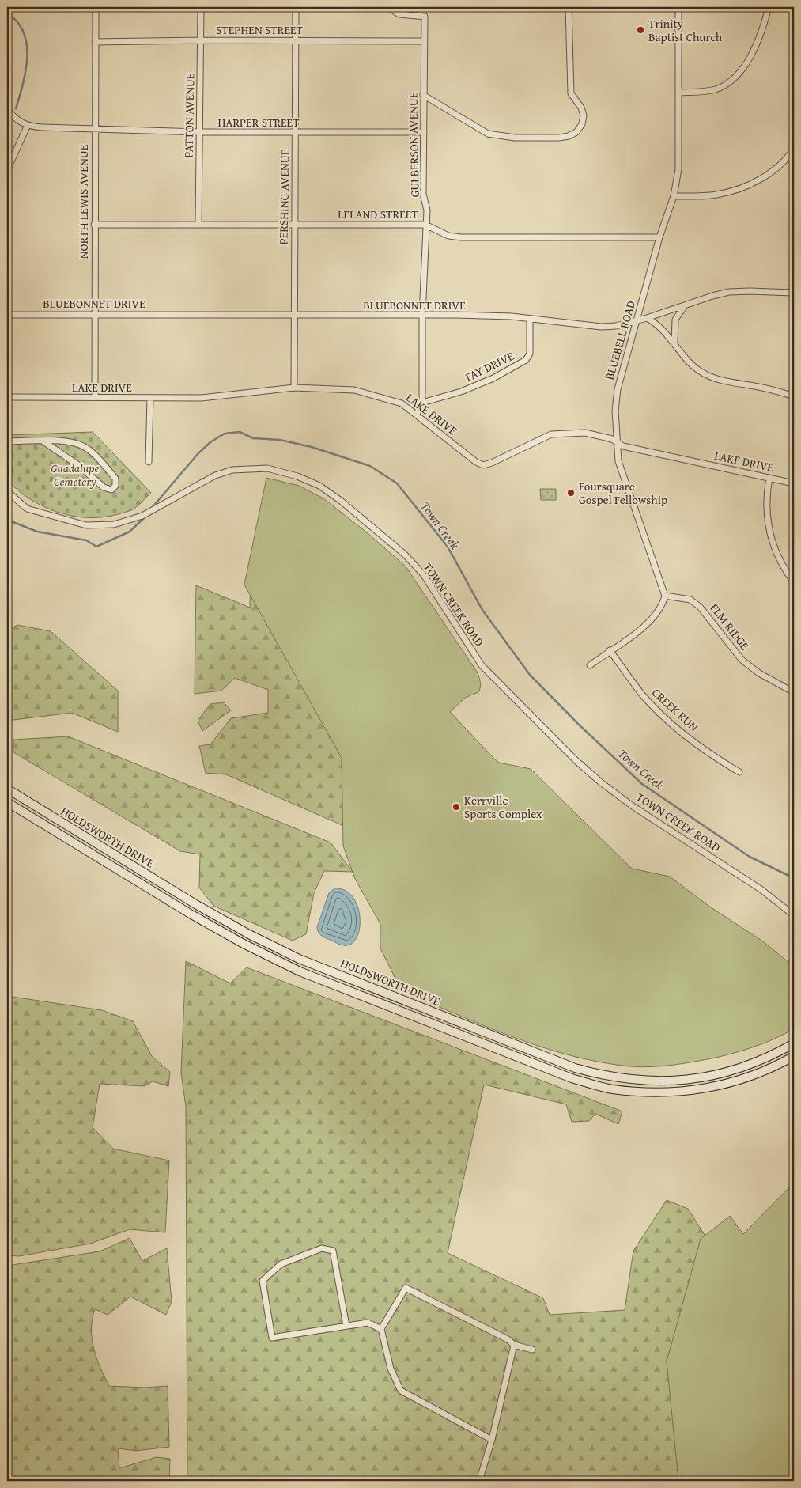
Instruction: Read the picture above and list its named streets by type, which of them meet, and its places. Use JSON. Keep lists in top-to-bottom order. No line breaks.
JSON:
{"streets":{"main road":["HOLDSWORTH DRIVE"],"street":["STEPHEN STREET","PATTON AVENUE","HARPER STREET","GULBERSON AVENUE","PERSHING AVENUE","NORTH LEWIS AVENUE","LELAND STREET","BLUEBONNET DRIVE","BLUEBELL ROAD","FAY DRIVE","LAKE DRIVE","TOWN CREEK ROAD","ELM RIDGE","CREEK RUN"]},"crossings":[["STEPHEN STREET","PATTON AVENUE"],["STEPHEN STREET","GULBERSON AVENUE"],["STEPHEN STREET","PERSHING AVENUE"],["STEPHEN STREET","NORTH LEWIS AVENUE"],["PATTON AVENUE","HARPER STREET"],["PATTON AVENUE","LELAND STREET"],["HARPER STREET","GULBERSON AVENUE"],["HARPER STREET","PERSHING AVENUE"],["HARPER STREET","NORTH LEWIS AVENUE"],["GULBERSON AVENUE","LELAND STREET"],["GULBERSON AVENUE","BLUEBONNET DRIVE"],["GULBERSON AVENUE","FAY DRIVE"],["GULBERSON AVENUE","LAKE DRIVE"],["PERSHING AVENUE","LELAND STREET"],["PERSHING AVENUE","BLUEBONNET DRIVE"],["PERSHING AVENUE","LAKE DRIVE"],["NORTH LEWIS AVENUE","LELAND STREET"],["NORTH LEWIS AVENUE","BLUEBONNET DRIVE"],["NORTH LEWIS AVENUE","LAKE DRIVE"],["LELAND STREET","BLUEBELL ROAD"],["BLUEBONNET DRIVE","BLUEBELL ROAD"],["BLUEBONNET DRIVE","FAY DRIVE"],["BLUEBELL ROAD","LAKE DRIVE"],["BLUEBELL ROAD","ELM RIDGE"]],"water":["Town Creek"],"parks":["Guadalupe Cemetery"],"places":["Trinity Baptist Church","Foursquare Gospel Fellowship","Kerrville Sports Complex"]}
